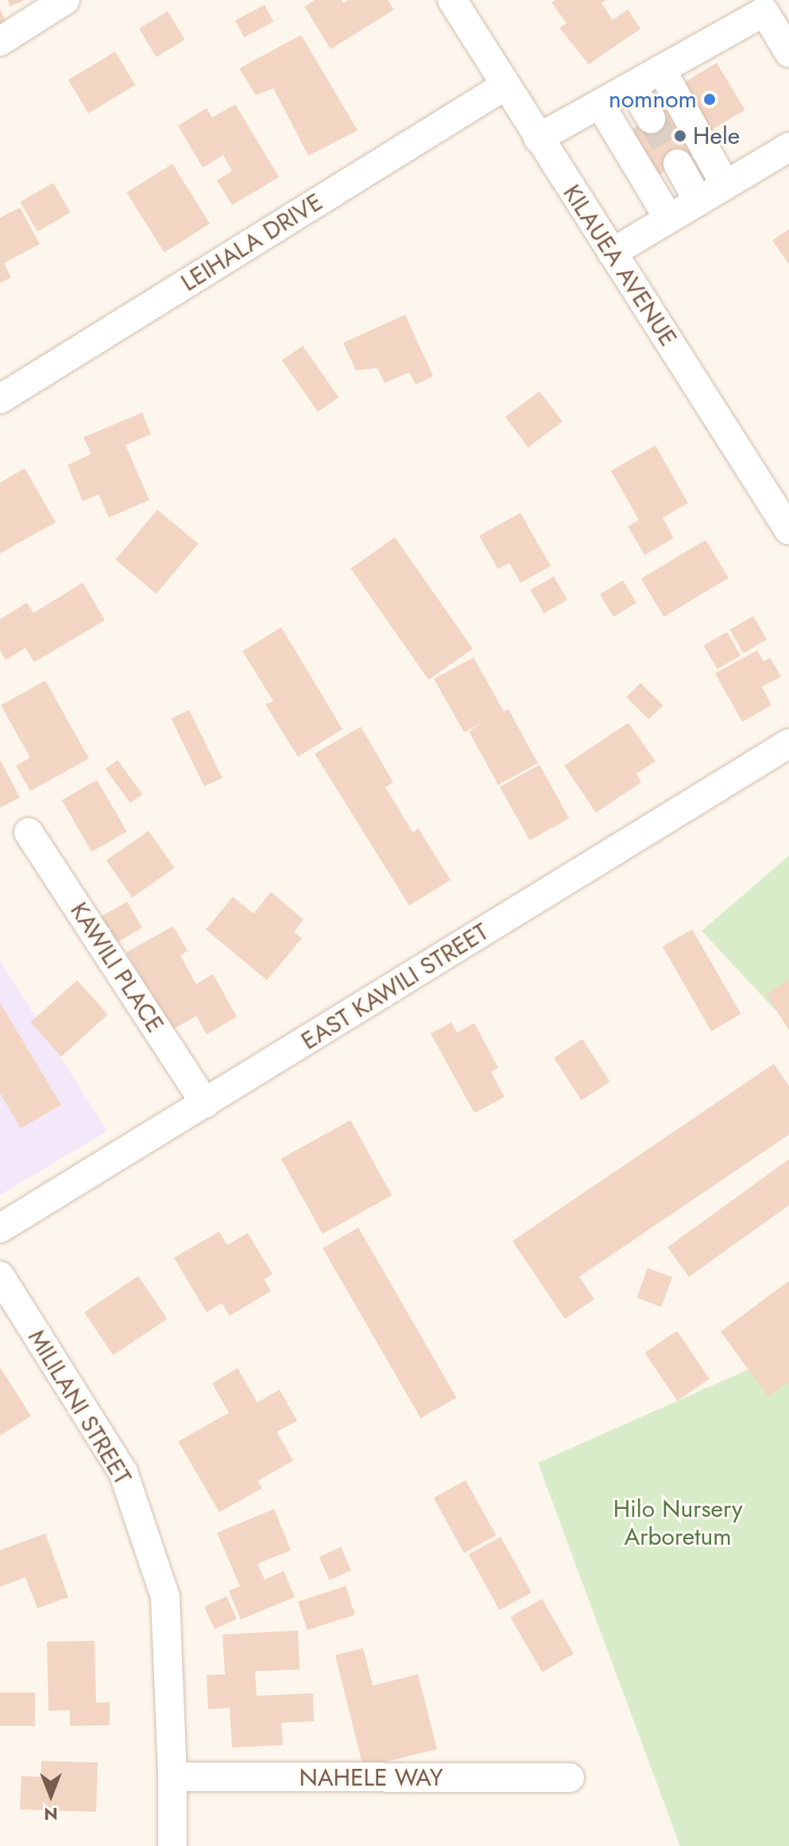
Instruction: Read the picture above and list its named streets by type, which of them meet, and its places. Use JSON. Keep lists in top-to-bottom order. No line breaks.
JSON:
{"streets":{"street":["LEIHALA DRIVE","KILAUEA AVENUE","KAWILI PLACE","EAST KAWILI STREET","MILILANI STREET","NAHELE WAY"]},"crossings":[["LEIHALA DRIVE","KILAUEA AVENUE"],["KAWILI PLACE","EAST KAWILI STREET"],["MILILANI STREET","NAHELE WAY"]],"parks":["Hilo Nursery Arboretum"],"places":["nomnom","Hele"],"north":"bottom"}
